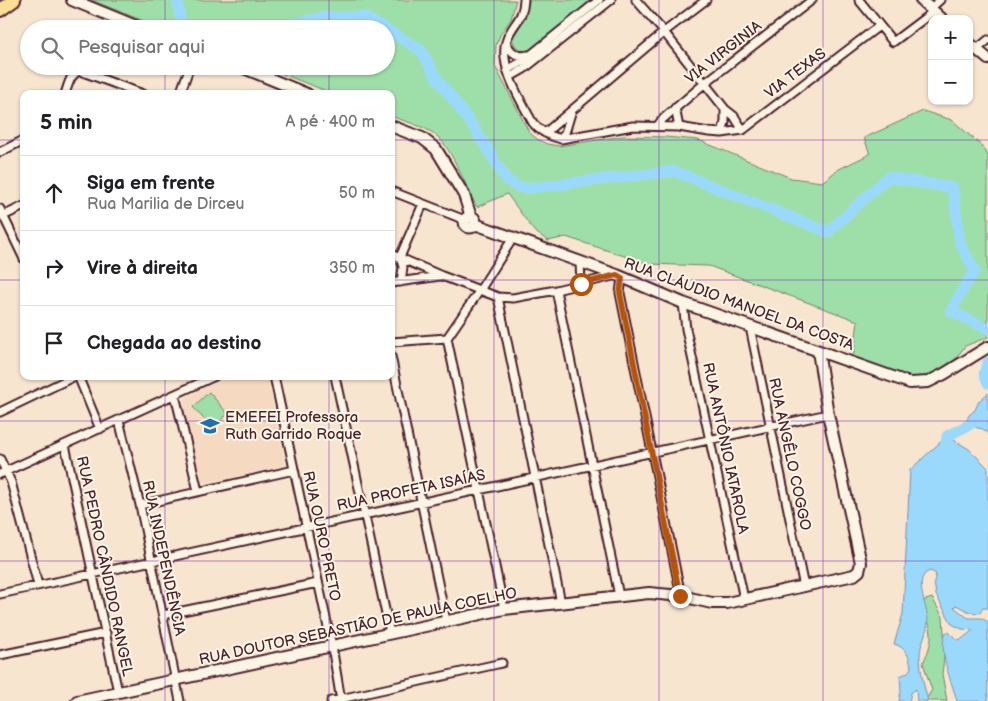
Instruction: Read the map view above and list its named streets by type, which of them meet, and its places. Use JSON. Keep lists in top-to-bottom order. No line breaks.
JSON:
{"streets":{"street":["VIA VIRGINIA","VIA TEXAS","RUA CLÁUDIO MANOEL DA COSTA","RUA ANTÔNIO IATAROLA","RUA ANGÊLO COGGO","RUA PROFETA ISAÍAS","RUA OURO PRETO","RUA INDEPENDÊNCIA","RUA PEDRO CÂNDIDO RANGEL","RUA DOUTOR SEBASTIÃO DE PAULA COELHO"]},"crossings":[["VIA VIRGINIA","VIA TEXAS"],["RUA CLÁUDIO MANOEL DA COSTA","RUA ANTÔNIO IATAROLA"],["RUA CLÁUDIO MANOEL DA COSTA","RUA ANGÊLO COGGO"],["RUA ANTÔNIO IATAROLA","RUA PROFETA ISAÍAS"],["RUA ANTÔNIO IATAROLA","RUA DOUTOR SEBASTIÃO DE PAULA COELHO"],["RUA ANGÊLO COGGO","RUA PROFETA ISAÍAS"],["RUA ANGÊLO COGGO","RUA DOUTOR SEBASTIÃO DE PAULA COELHO"],["RUA PROFETA ISAÍAS","RUA OURO PRETO"],["RUA PROFETA ISAÍAS","RUA INDEPENDÊNCIA"],["RUA PROFETA ISAÍAS","RUA PEDRO CÂNDIDO RANGEL"],["RUA PROFETA ISAÍAS","RUA DOUTOR SEBASTIÃO DE PAULA COELHO"],["RUA OURO PRETO","RUA DOUTOR SEBASTIÃO DE PAULA COELHO"],["RUA INDEPENDÊNCIA","RUA DOUTOR SEBASTIÃO DE PAULA COELHO"],["RUA PEDRO CÂNDIDO RANGEL","RUA DOUTOR SEBASTIÃO DE PAULA COELHO"]],"places":{"school or university":["EMEFEI Professora Ruth Garrido Roque"]},"page":{"map_buttons":["+","−"],"search":"Pesquisar aqui","heading":["5 min","A pé · 400 m"],"list":[["Siga em frente","Rua Marilia de Dirceu","50 m"],["Vire à direita","350 m"],"Chegada ao destino"]}}
